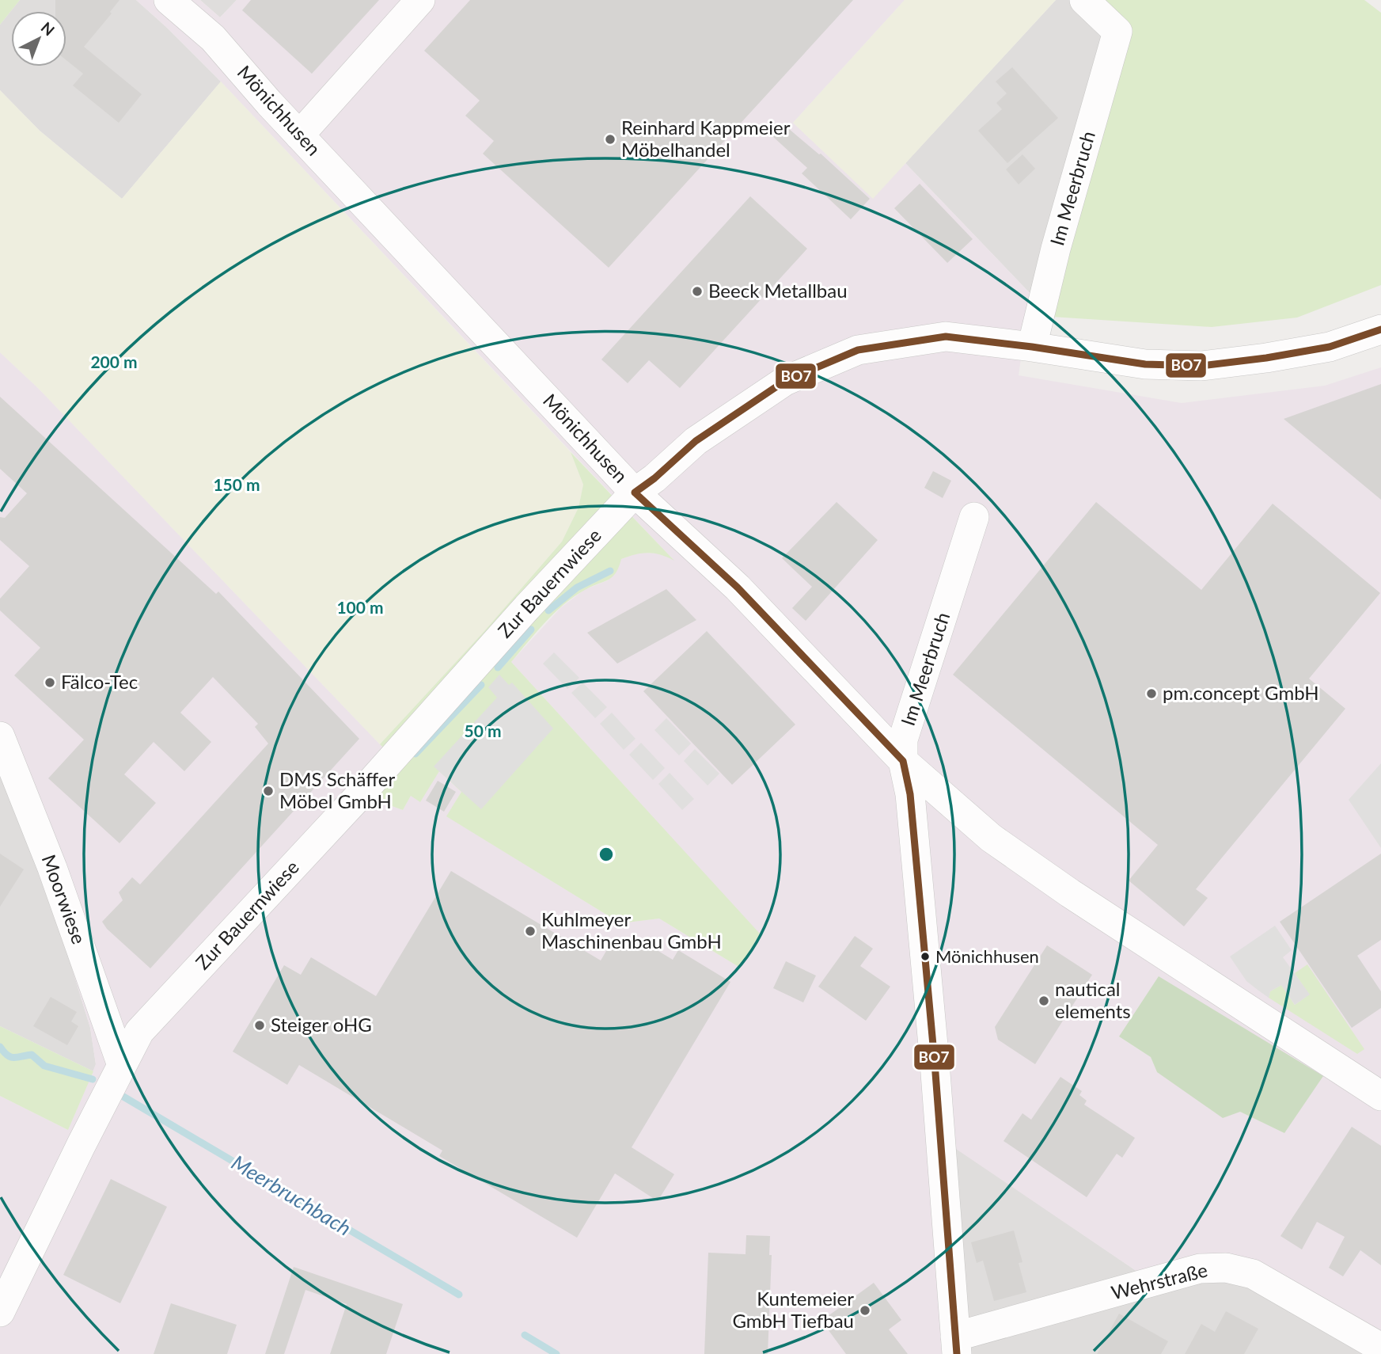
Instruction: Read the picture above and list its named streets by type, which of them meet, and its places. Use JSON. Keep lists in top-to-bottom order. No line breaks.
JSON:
{"streets":{"street":["Mönichhusen","Im Meerbruch","Zur Bauernwiese","Moorwiese","Wehrstraße"]},"crossings":[["Mönichhusen","Im Meerbruch"],["Mönichhusen","Zur Bauernwiese"],["Im Meerbruch","Zur Bauernwiese"],["Im Meerbruch","Wehrstraße"],["Zur Bauernwiese","Moorwiese"]],"water":["Meerbruchbach"],"places":["Reinhard Kappmeier Möbelhandel","Beeck Metallbau","Fälco-Tec","pm.concept GmbH","DMS Schäffer Möbel GmbH","Kuhlmeyer Maschinenbau GmbH","Mönichhusen","nautical elements","Steiger oHG","Kuntemeier GmbH Tiefbau"],"lines":["transit line BO7"],"north":"top right","rings":["200 m","150 m","100 m","50 m"]}
